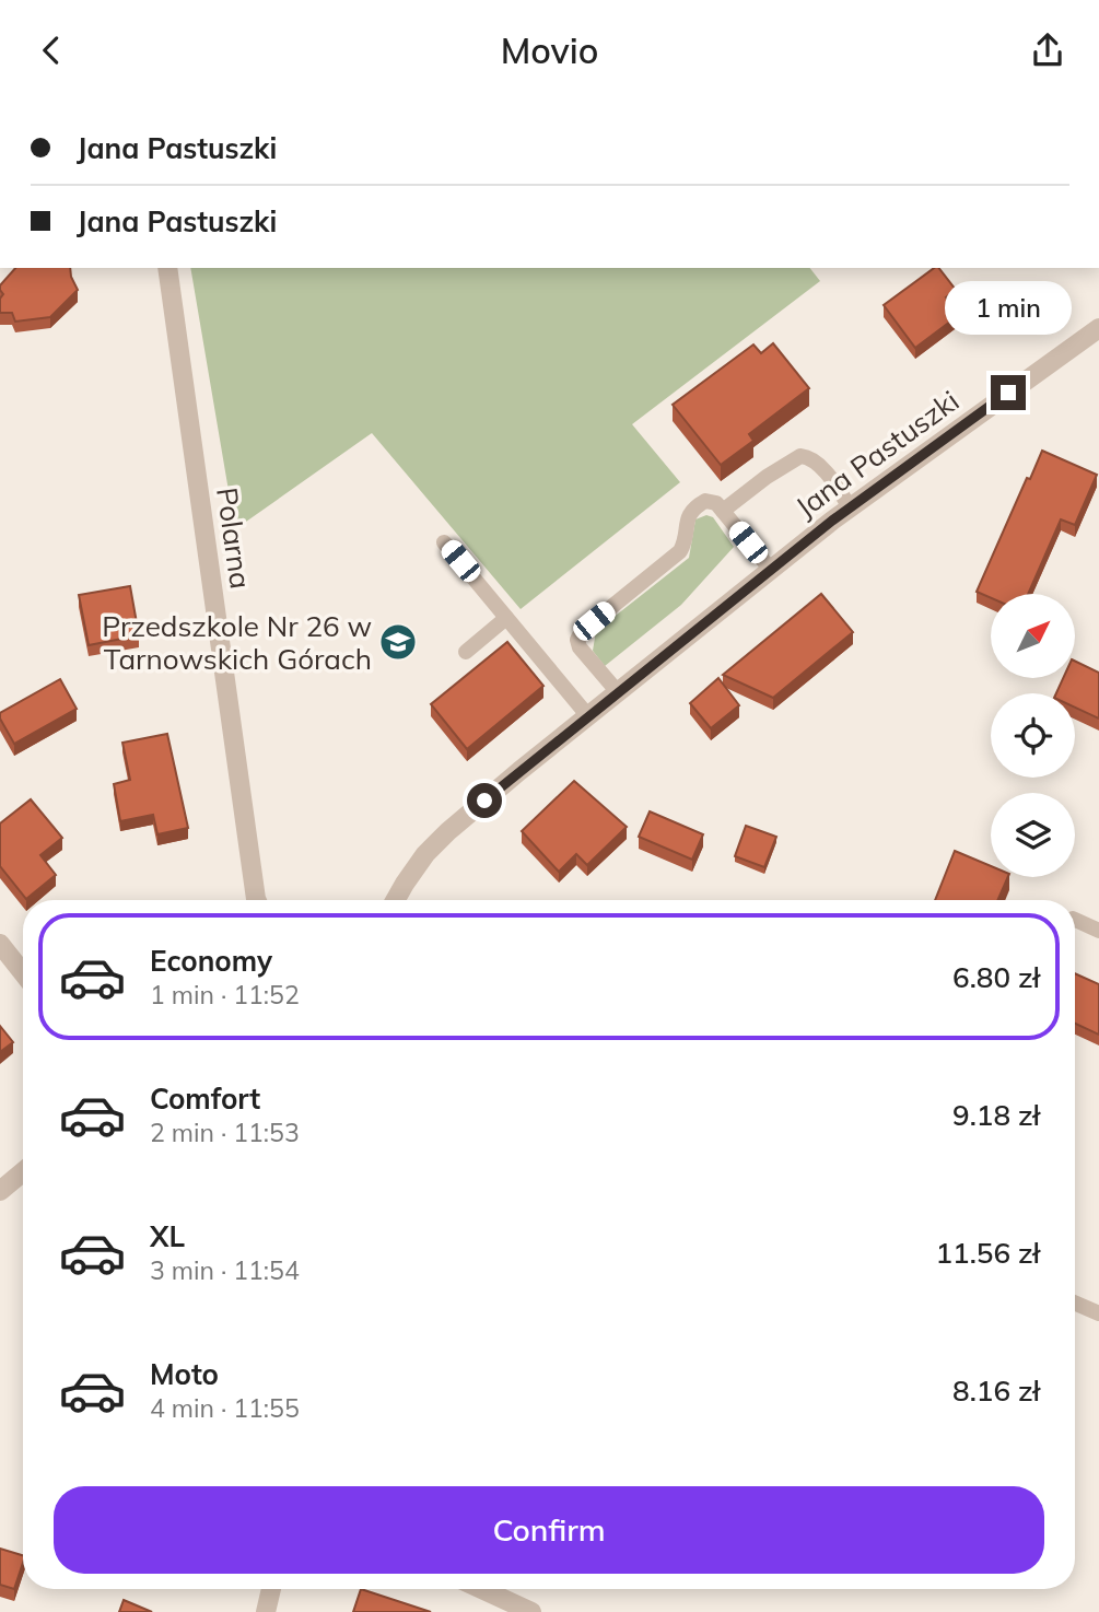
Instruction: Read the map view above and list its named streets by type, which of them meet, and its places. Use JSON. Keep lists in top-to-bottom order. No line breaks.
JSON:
{"streets":{"street":["Jana Pastuszki","Polarna"]},"places":{"school or university":["Przedszkole Nr 26 w Tarnowskich Górach"]},"north":"top right","page":{"header":"Movio","banner":["Jana Pastuszki","Jana Pastuszki"],"bubble":"1 min","list":[{"name":"Economy","note":"1 min · 11:52","value":"6.80 zł"},{"name":"Comfort","note":"2 min · 11:53","value":"9.18 zł"},{"name":"XL","note":"3 min · 11:54","value":"11.56 zł"},{"name":"Moto","note":"4 min · 11:55","value":"8.16 zł"}],"buttons":"Confirm"}}
